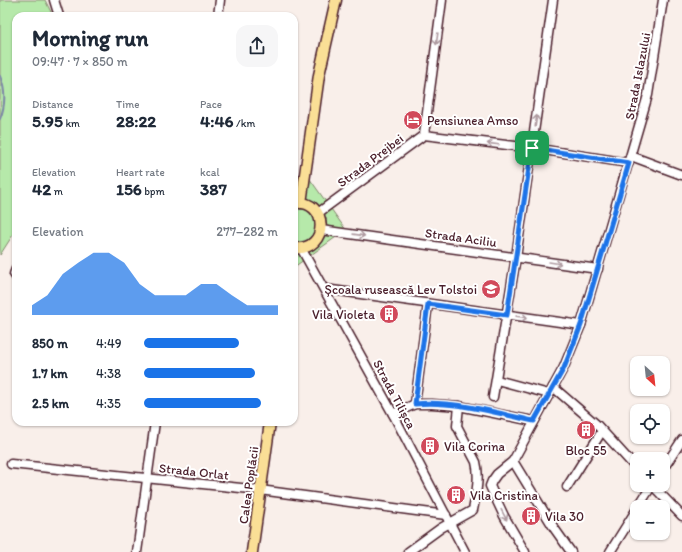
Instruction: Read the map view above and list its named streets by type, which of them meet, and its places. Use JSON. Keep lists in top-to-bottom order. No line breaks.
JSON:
{"streets":{"main road":["Calea Poplăcii"],"street":["Strada Islazului","Strada Prejbei","Strada Aciliu","Strada Tilișca","Strada Orlat"]},"crossings":[["Strada Islazului","Strada Aciliu"],["Strada Tilișca","Strada Orlat"],["Strada Orlat","Calea Poplăcii"]],"one_way":["Strada Prejbei"],"places":{"hotel":["Pensiunea Amso"],"school or university":["Școala rusească Lev Tolstoi"],"building":["Vila Violeta","Bloc 55","Vila Corina","Vila Cristina","Vila 30"]},"north":"bottom right","page":{"heading":["Morning run","09:47 · 7 × 850 m"],"stats":[["Distance","5.95 km"],["Time","28:22"],["Pace","4:46 /km"],["Elevation","42 m"],["Heart rate","156 bpm"],["kcal","387"]],"chart":["Elevation","277–282 m"],"list":[{"name":"850 m","note":"4:49"},{"name":"1.7 km","note":"4:38"},{"name":"2.5 km","note":"4:35"}],"map_buttons":["+","−"]}}
